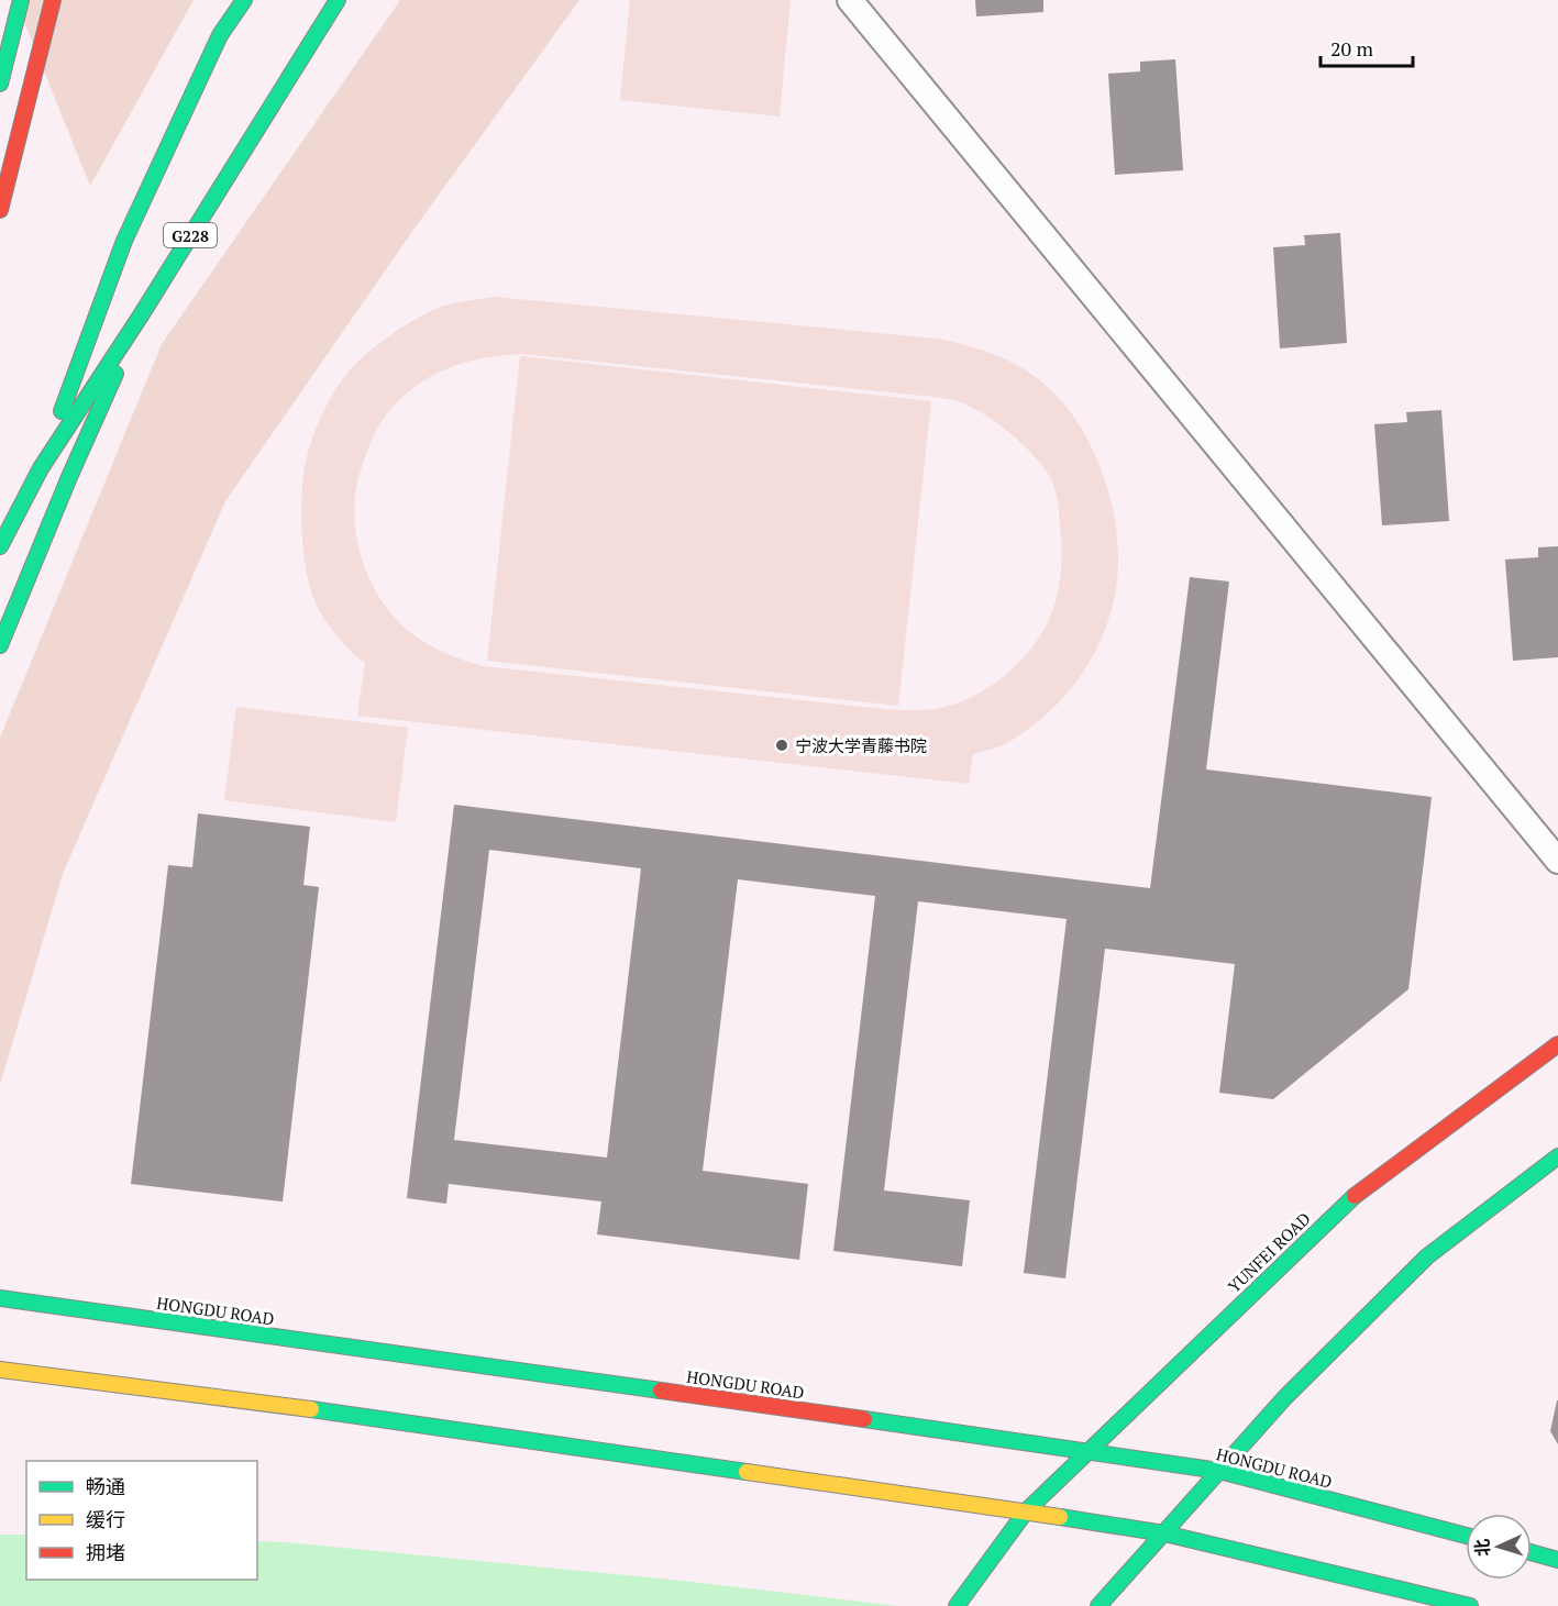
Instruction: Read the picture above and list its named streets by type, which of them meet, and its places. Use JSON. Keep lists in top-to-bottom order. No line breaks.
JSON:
{"streets":{"main road":["G228","YUNFEI ROAD","HONGDU ROAD"]},"crossings":[["YUNFEI ROAD","HONGDU ROAD"]],"places":["宁波大学青藤书院"],"legend":["畅通","缓行","拥堵"],"scale_bar":"20 m","north":"left"}
